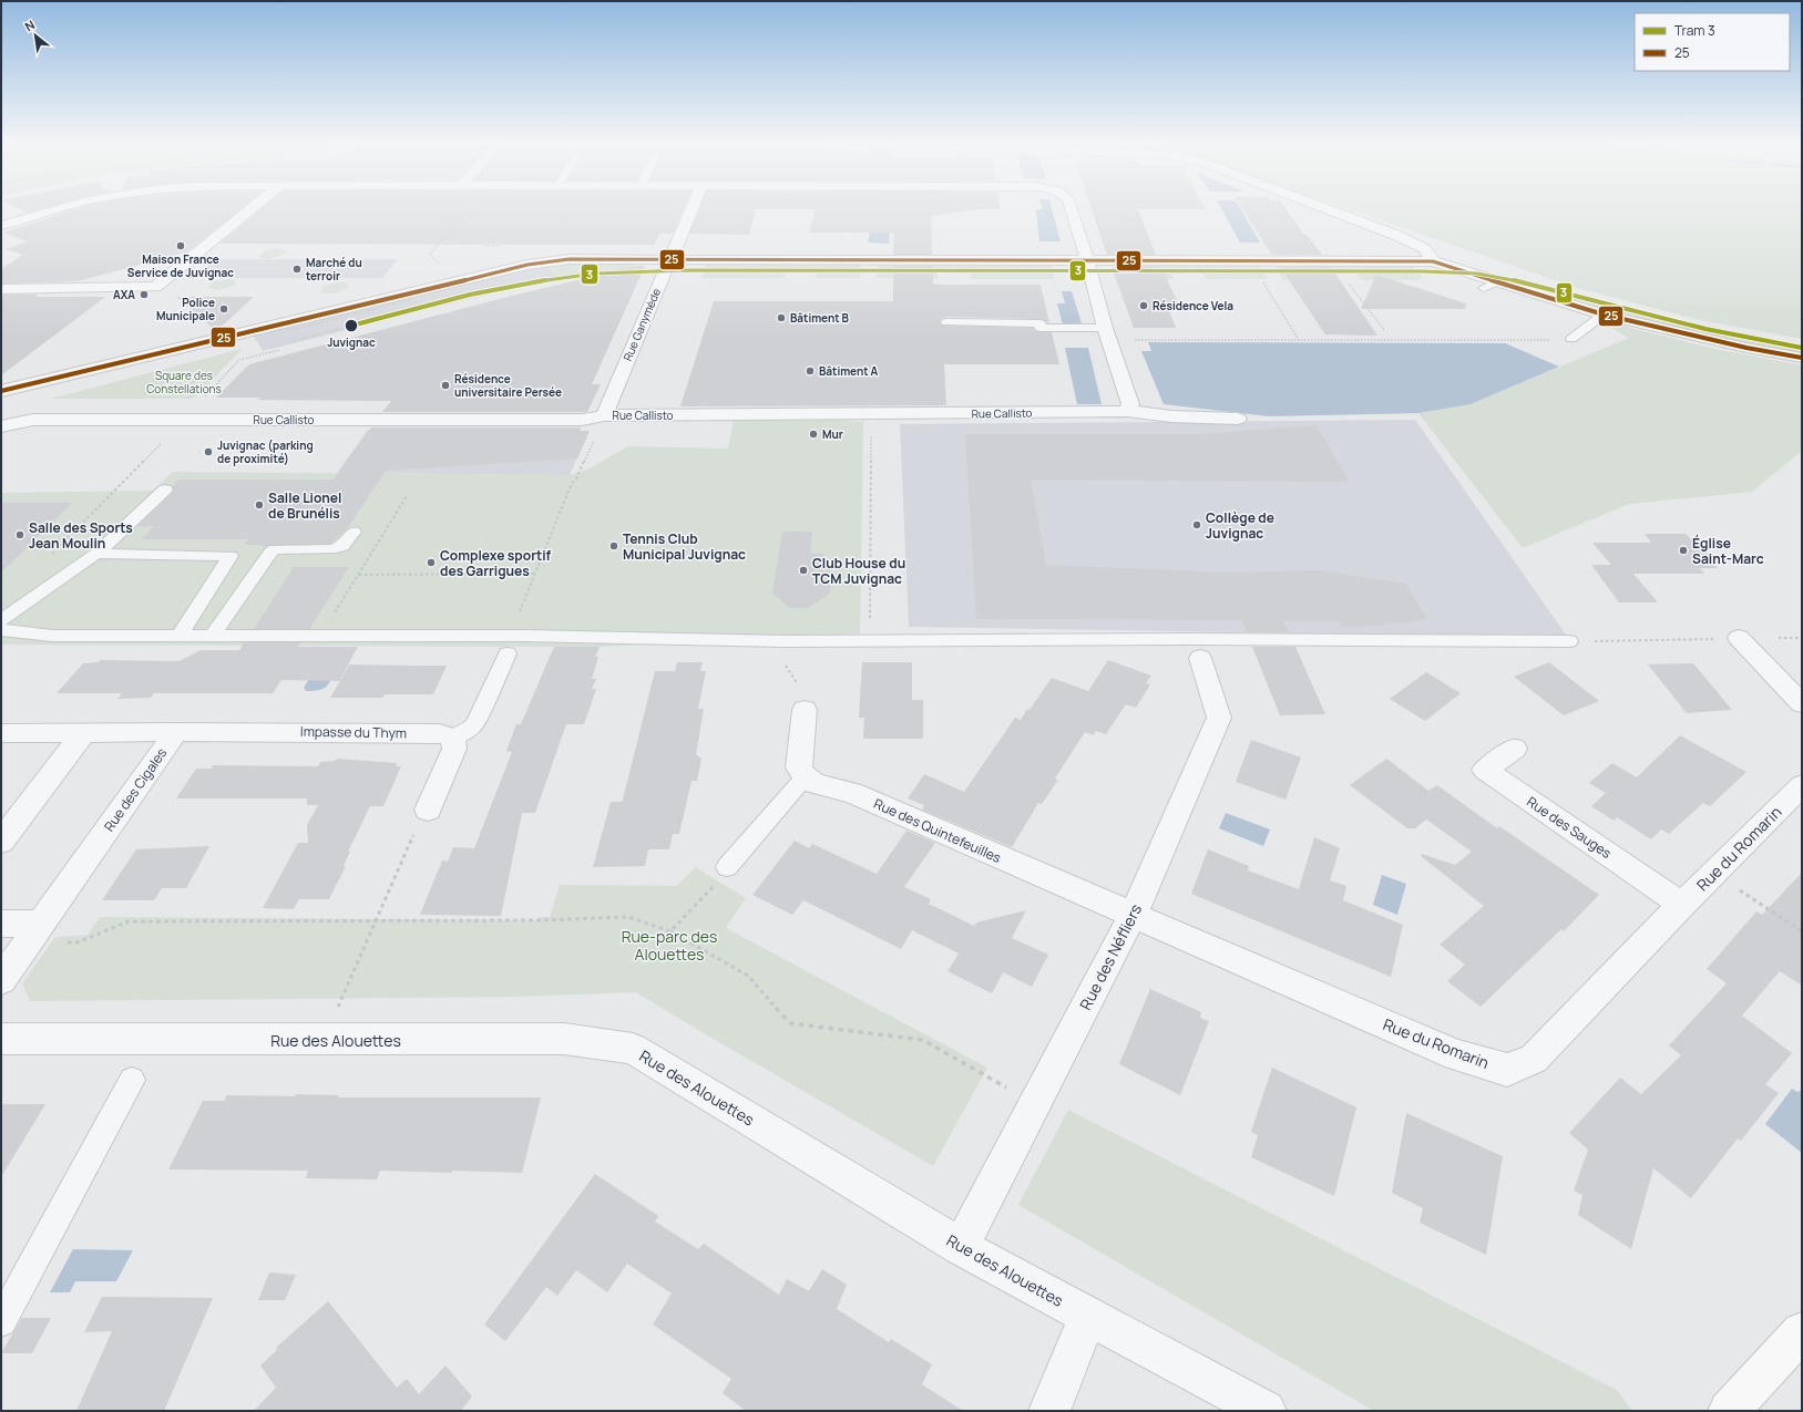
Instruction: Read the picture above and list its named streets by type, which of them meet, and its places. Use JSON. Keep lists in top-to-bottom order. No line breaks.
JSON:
{"streets":{"street":["Rue Ganymède","Rue Callisto","Impasse du Thym","Rue des Cigales","Rue des Sauges","Rue des Quintefeuilles","Rue du Romarin","Rue des Néfliers","Rue des Alouettes"]},"crossings":[["Rue Ganymède","Rue Callisto"],["Impasse du Thym","Rue des Cigales"],["Rue des Sauges","Rue du Romarin"],["Rue des Quintefeuilles","Rue du Romarin"],["Rue des Quintefeuilles","Rue des Néfliers"],["Rue du Romarin","Rue des Néfliers"],["Rue des Néfliers","Rue des Alouettes"]],"parks":["Square des Constellations","Rue-parc des Alouettes"],"places":["Maison France Service de Juvignac","Marché du terroir","AXA","Résidence Vela","Police Municipale","Bâtiment B","Juvignac","Bâtiment A","Résidence universitaire Persée","Mur","Juvignac (parking de proximité)","Salle Lionel de Brunélis","Collège de Juvignac","Salle des Sports Jean Moulin","Tennis Club Municipal Juvignac","Église Saint-Marc","Complexe sportif des Garrigues","Club House du TCM Juvignac"],"lines":["transit line 25","tram line 3"],"legend":["Tram 3","25"],"north":"top left"}
